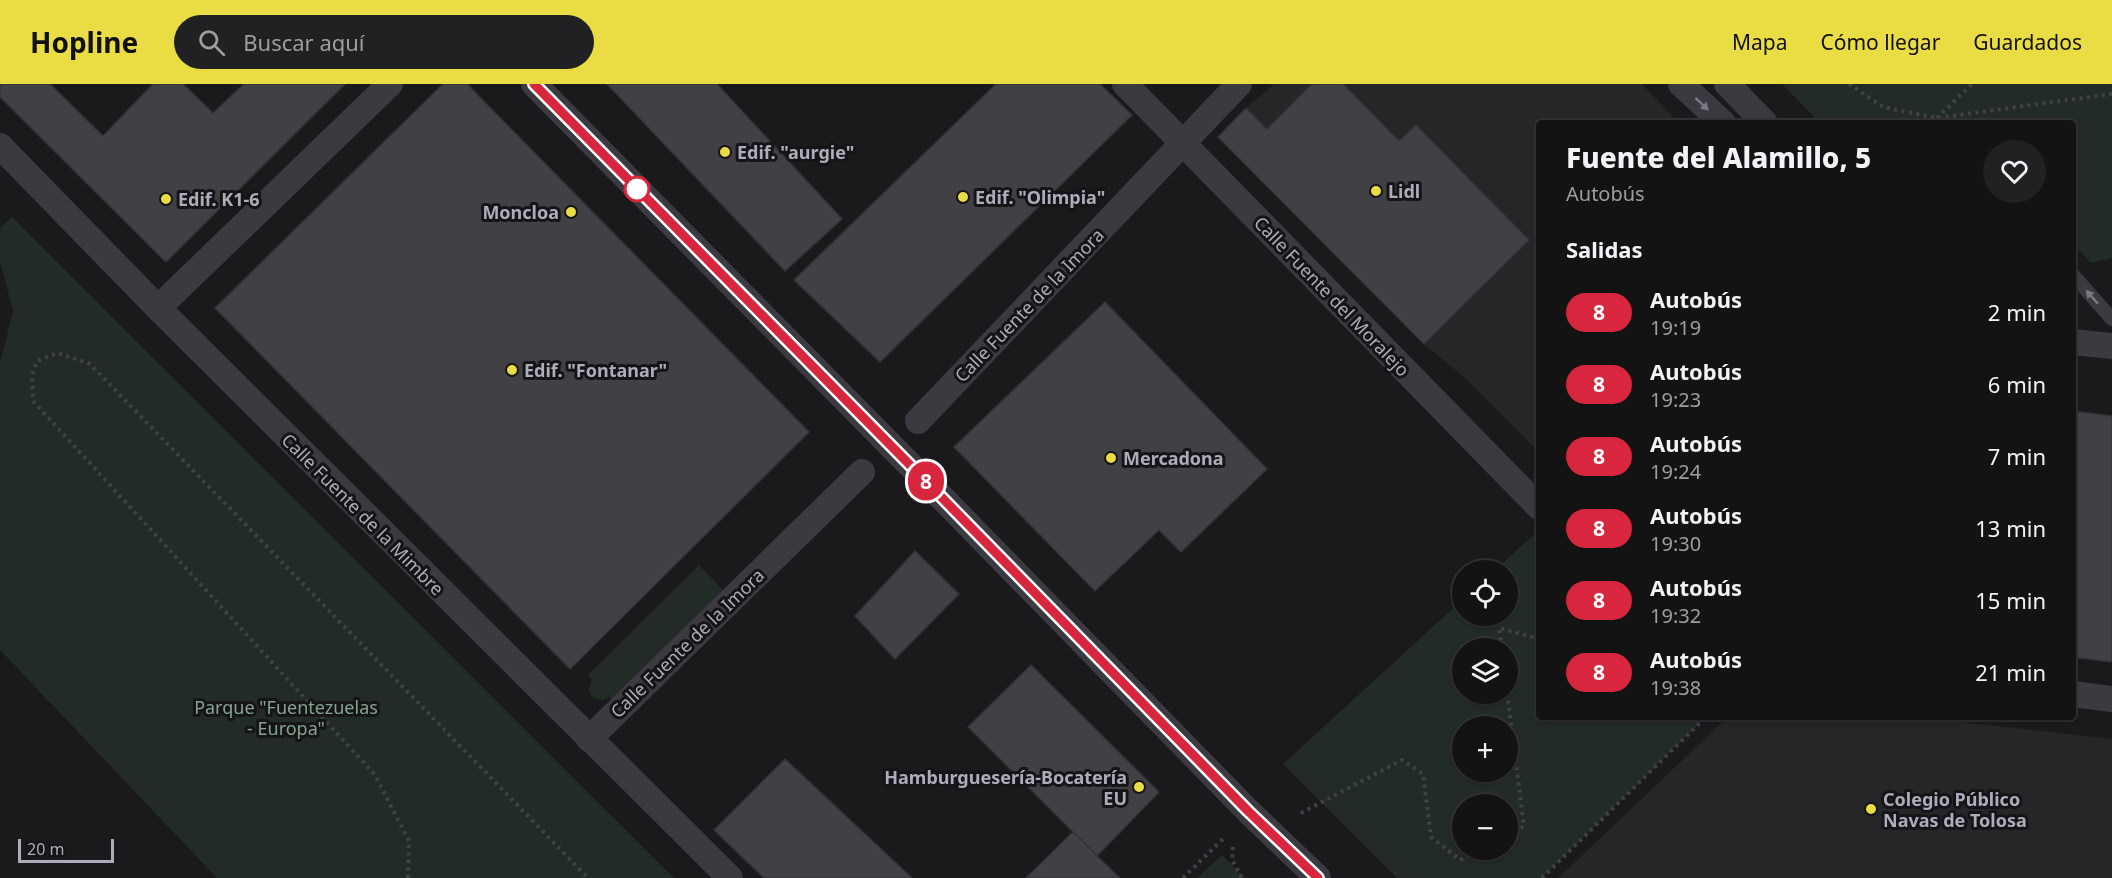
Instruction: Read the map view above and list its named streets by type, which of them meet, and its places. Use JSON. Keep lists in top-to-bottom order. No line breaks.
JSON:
{"streets":{"street":["Calle Fuente del Moralejo","Calle Fuente de la Imora","Calle Fuente de la Mimbre"]},"crossings":[["Calle Fuente del Moralejo","Calle Fuente de la Imora"],["Calle Fuente de la Imora","Calle Fuente de la Mimbre"]],"parks":["Parque \"Fuentezuelas - Europa\""],"places":["Edif. \"aurgie\"","Lidl","Edif. \"Olimpia\"","Edif. K1-6","Moncloa","Edif. \"Fontanar\"","Mercadona","Hamburguesería-Bocatería EU","Colegio Público Navas de Tolosa"],"lines":["bus line 8"],"scale_bar":"20 m","page":{"header":"Hopline","search":"Buscar aquí","nav":["Mapa","Cómo llegar","Guardados"],"on_map":"8","heading":[["Fuente del Alamillo, 5","Autobús"],"Salidas"],"list":[{"mark":"8","name":"Autobús","note":"19:19","value":"2 min"},{"mark":"8","name":"Autobús","note":"19:23","value":"6 min"},{"mark":"8","name":"Autobús","note":"19:24","value":"7 min"},{"mark":"8","name":"Autobús","note":"19:30","value":"13 min"},{"mark":"8","name":"Autobús","note":"19:32","value":"15 min"},{"mark":"8","name":"Autobús","note":"19:38","value":"21 min"}],"map_buttons":["+","−"],"scale":"20 m"}}
